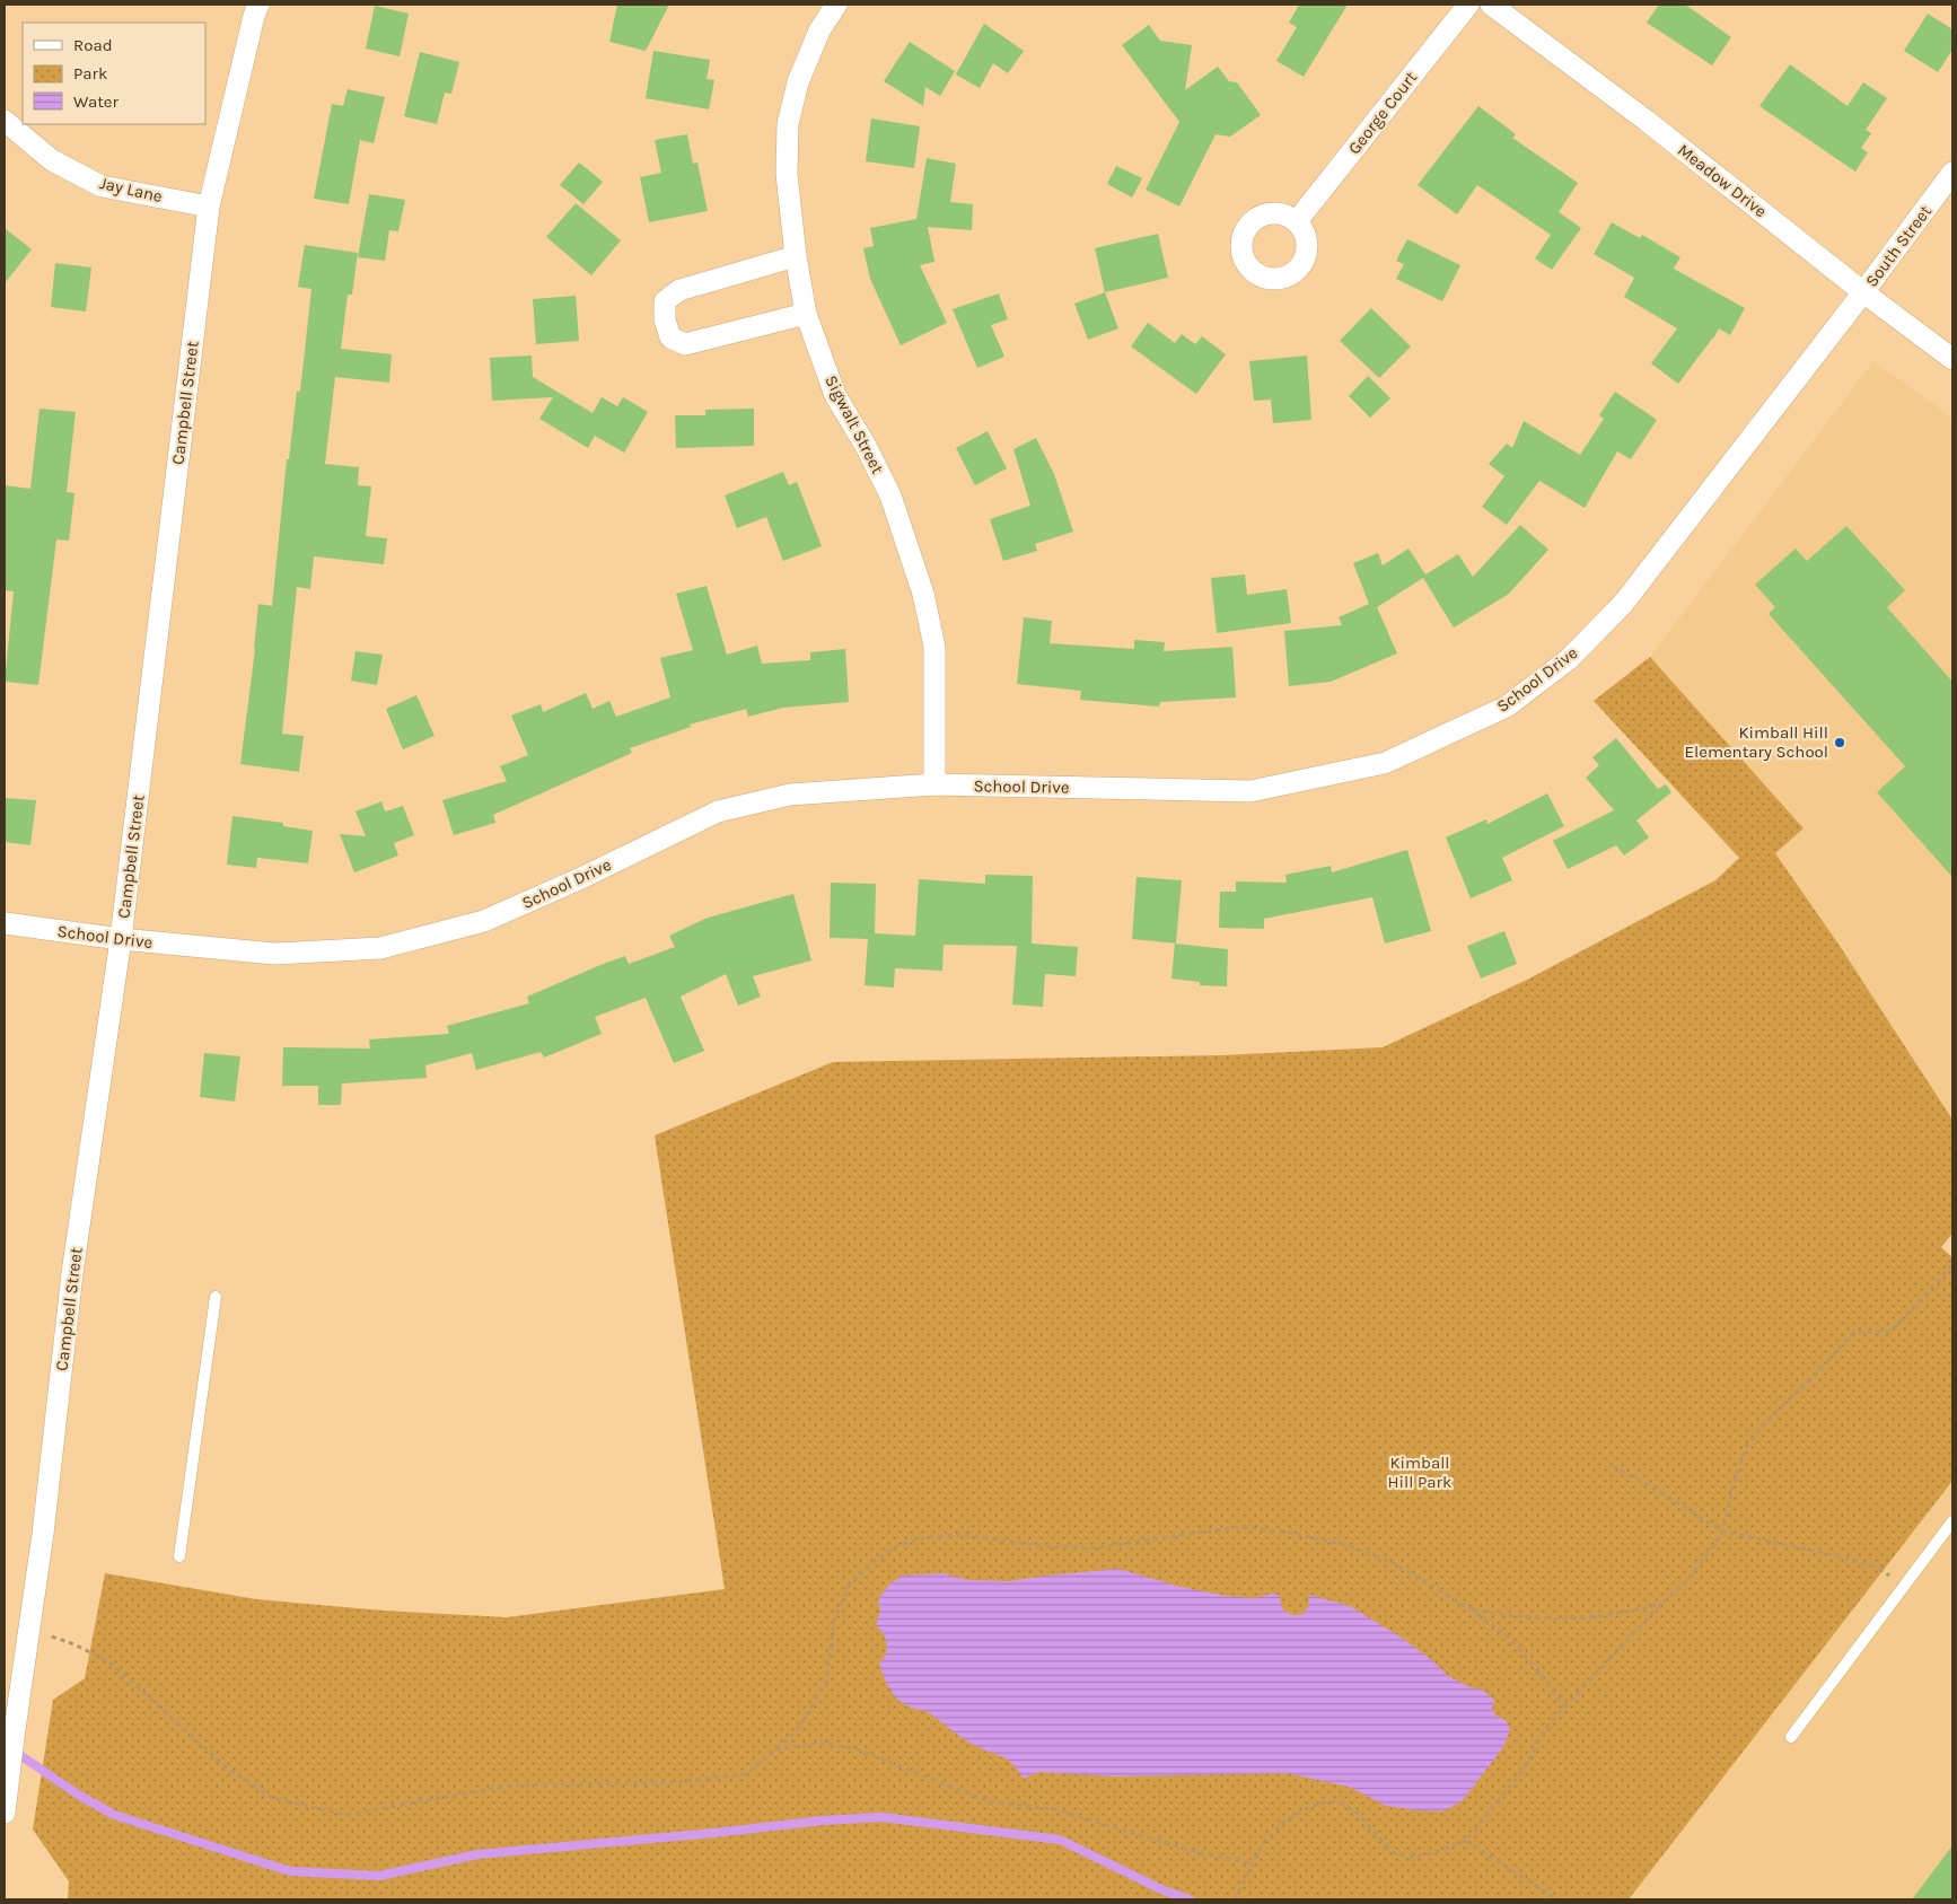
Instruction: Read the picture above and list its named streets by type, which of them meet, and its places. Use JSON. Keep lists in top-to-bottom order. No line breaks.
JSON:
{"streets":{"street":["George Court","Meadow Drive","Jay Lane","South Street","Campbell Street","Sigwalt Street","School Drive"]},"crossings":[["Meadow Drive","South Street"],["Meadow Drive","School Drive"],["Jay Lane","Campbell Street"],["South Street","School Drive"],["Campbell Street","School Drive"],["Sigwalt Street","School Drive"]],"parks":["Kimball Hill Park"],"places":["Kimball Hill Elementary School"],"legend":["Road","Park","Water"]}
